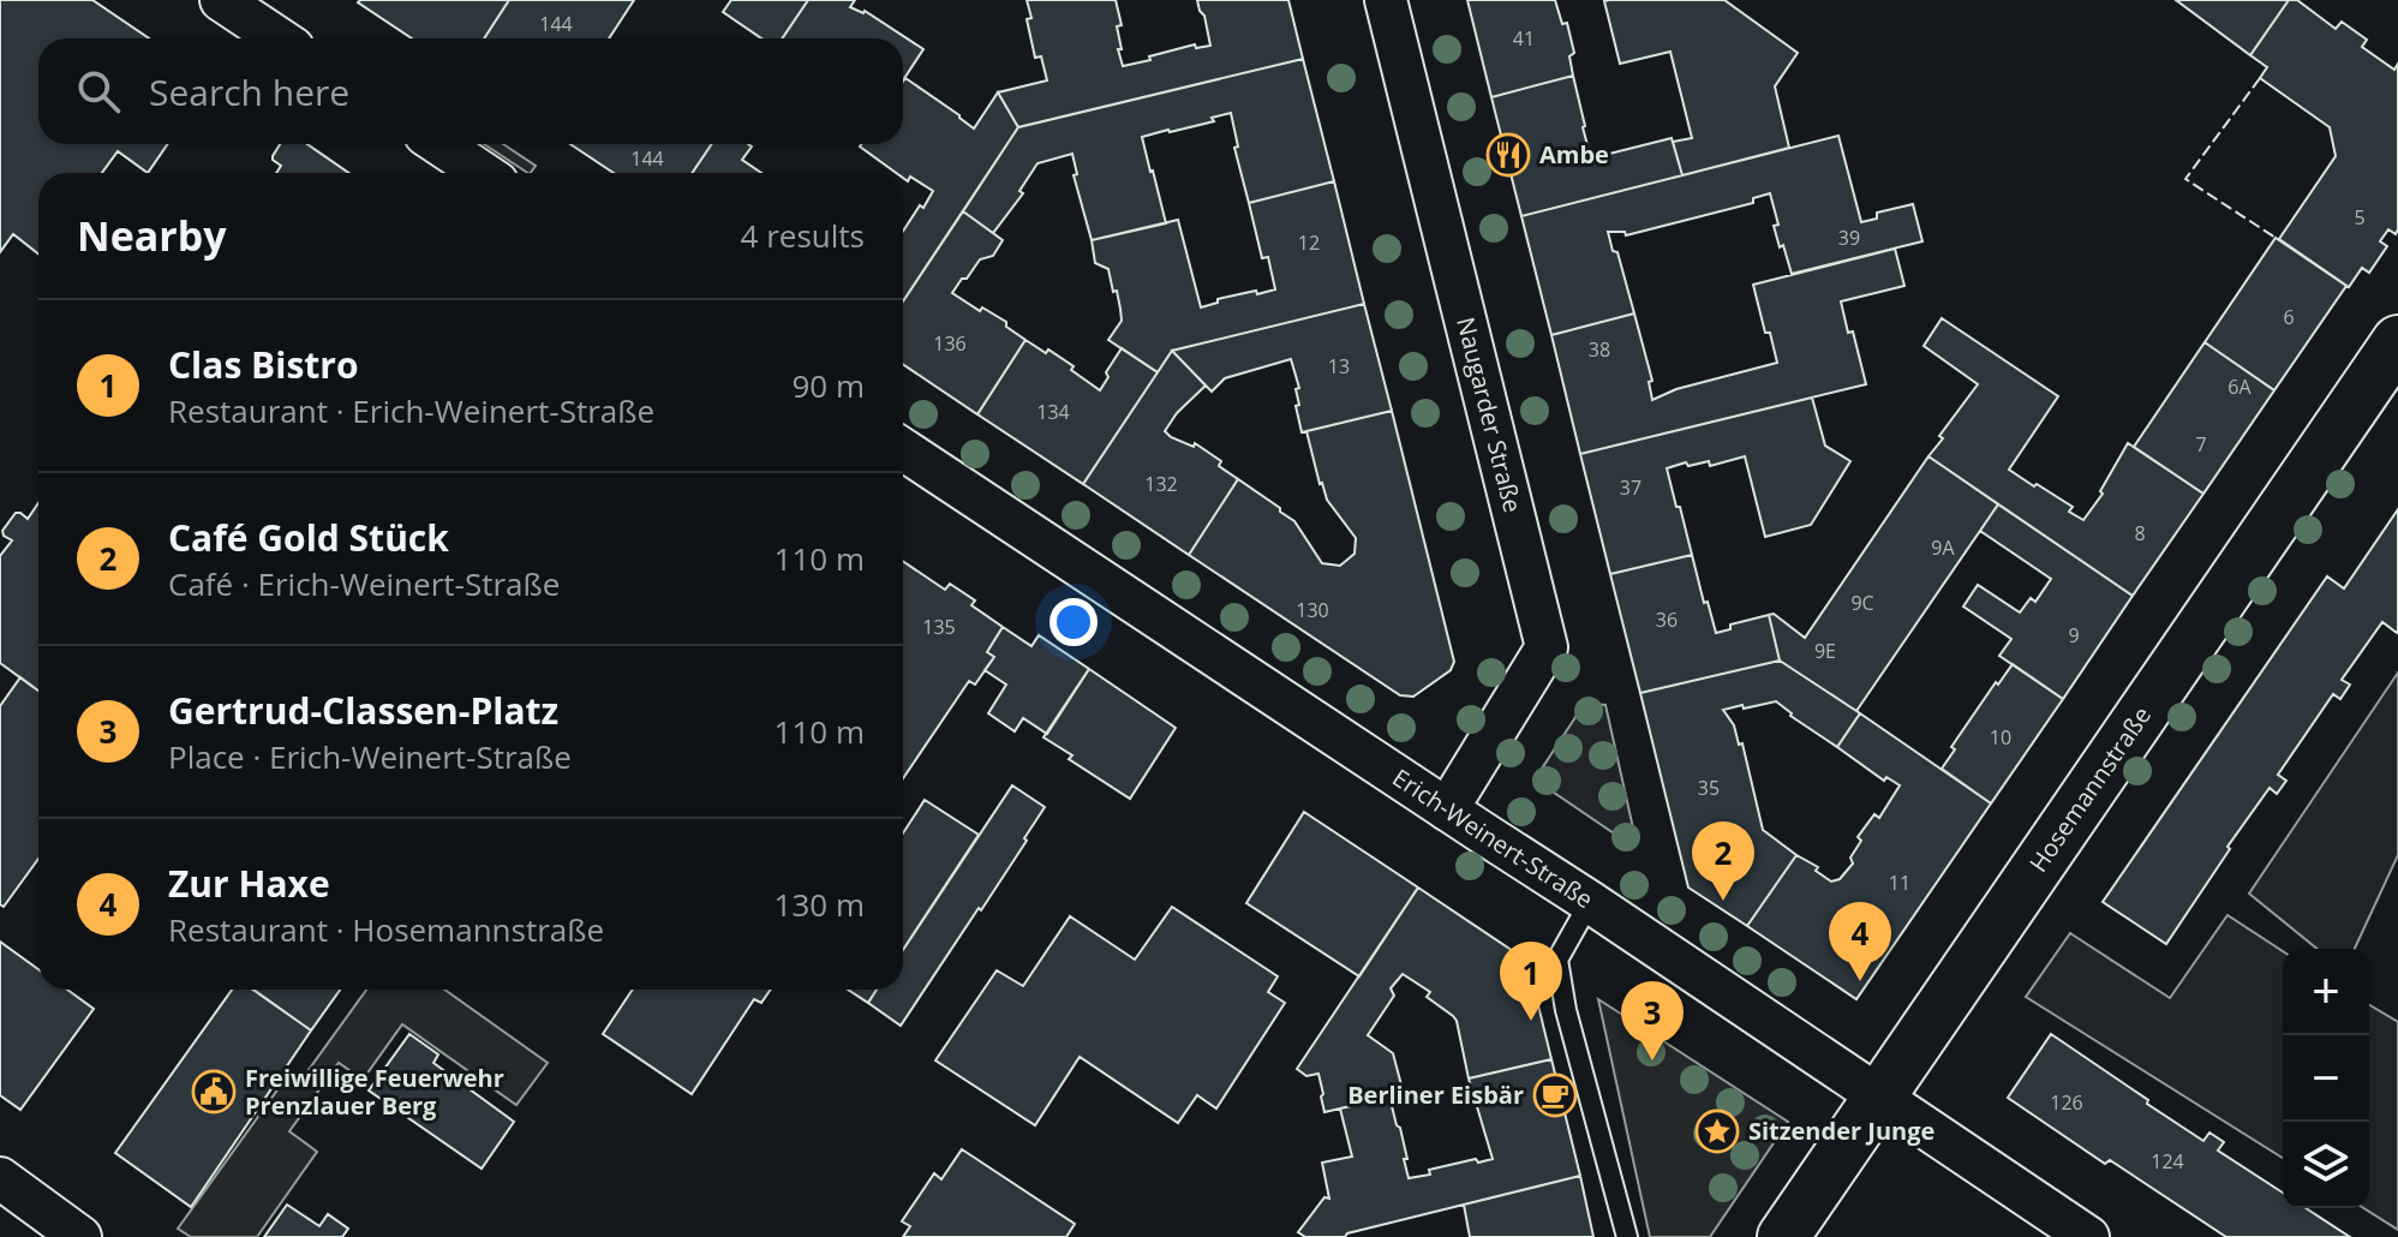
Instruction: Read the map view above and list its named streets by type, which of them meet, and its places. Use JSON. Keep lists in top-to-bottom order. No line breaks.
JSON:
{"streets":{"street":["Naugarder Straße","Hosemannstraße","Erich-Weinert-Straße"]},"crossings":[["Naugarder Straße","Erich-Weinert-Straße"],["Hosemannstraße","Erich-Weinert-Straße"]],"places":{"restaurant":["Ambe"],"public building":["Freiwillige Feuerwehr Prenzlauer Berg"],"cafe":["Berliner Eisbär"],"place":["Sitzender Junge"]},"house_numbers":["144","41","144","5","39","12","6","136","38","13","6A","134","7","132","37","8","9A","9C","130","36","135","9","9E","10","35","11","126","124"],"page":{"search":"Search here","heading":["Nearby","4 results"],"list":[{"mark":"1","name":"Clas Bistro","note":"Restaurant · Erich-Weinert-Straße","value":"90 m"},{"mark":"2","name":"Café Gold Stück","note":"Café · Erich-Weinert-Straße","value":"110 m"},{"mark":"3","name":"Gertrud-Classen-Platz","note":"Place · Erich-Weinert-Straße","value":"110 m"},{"mark":"4","name":"Zur Haxe","note":"Restaurant · Hosemannstraße","value":"130 m"}],"pins":["2","4","1","3"],"map_buttons":["+","−"]}}
